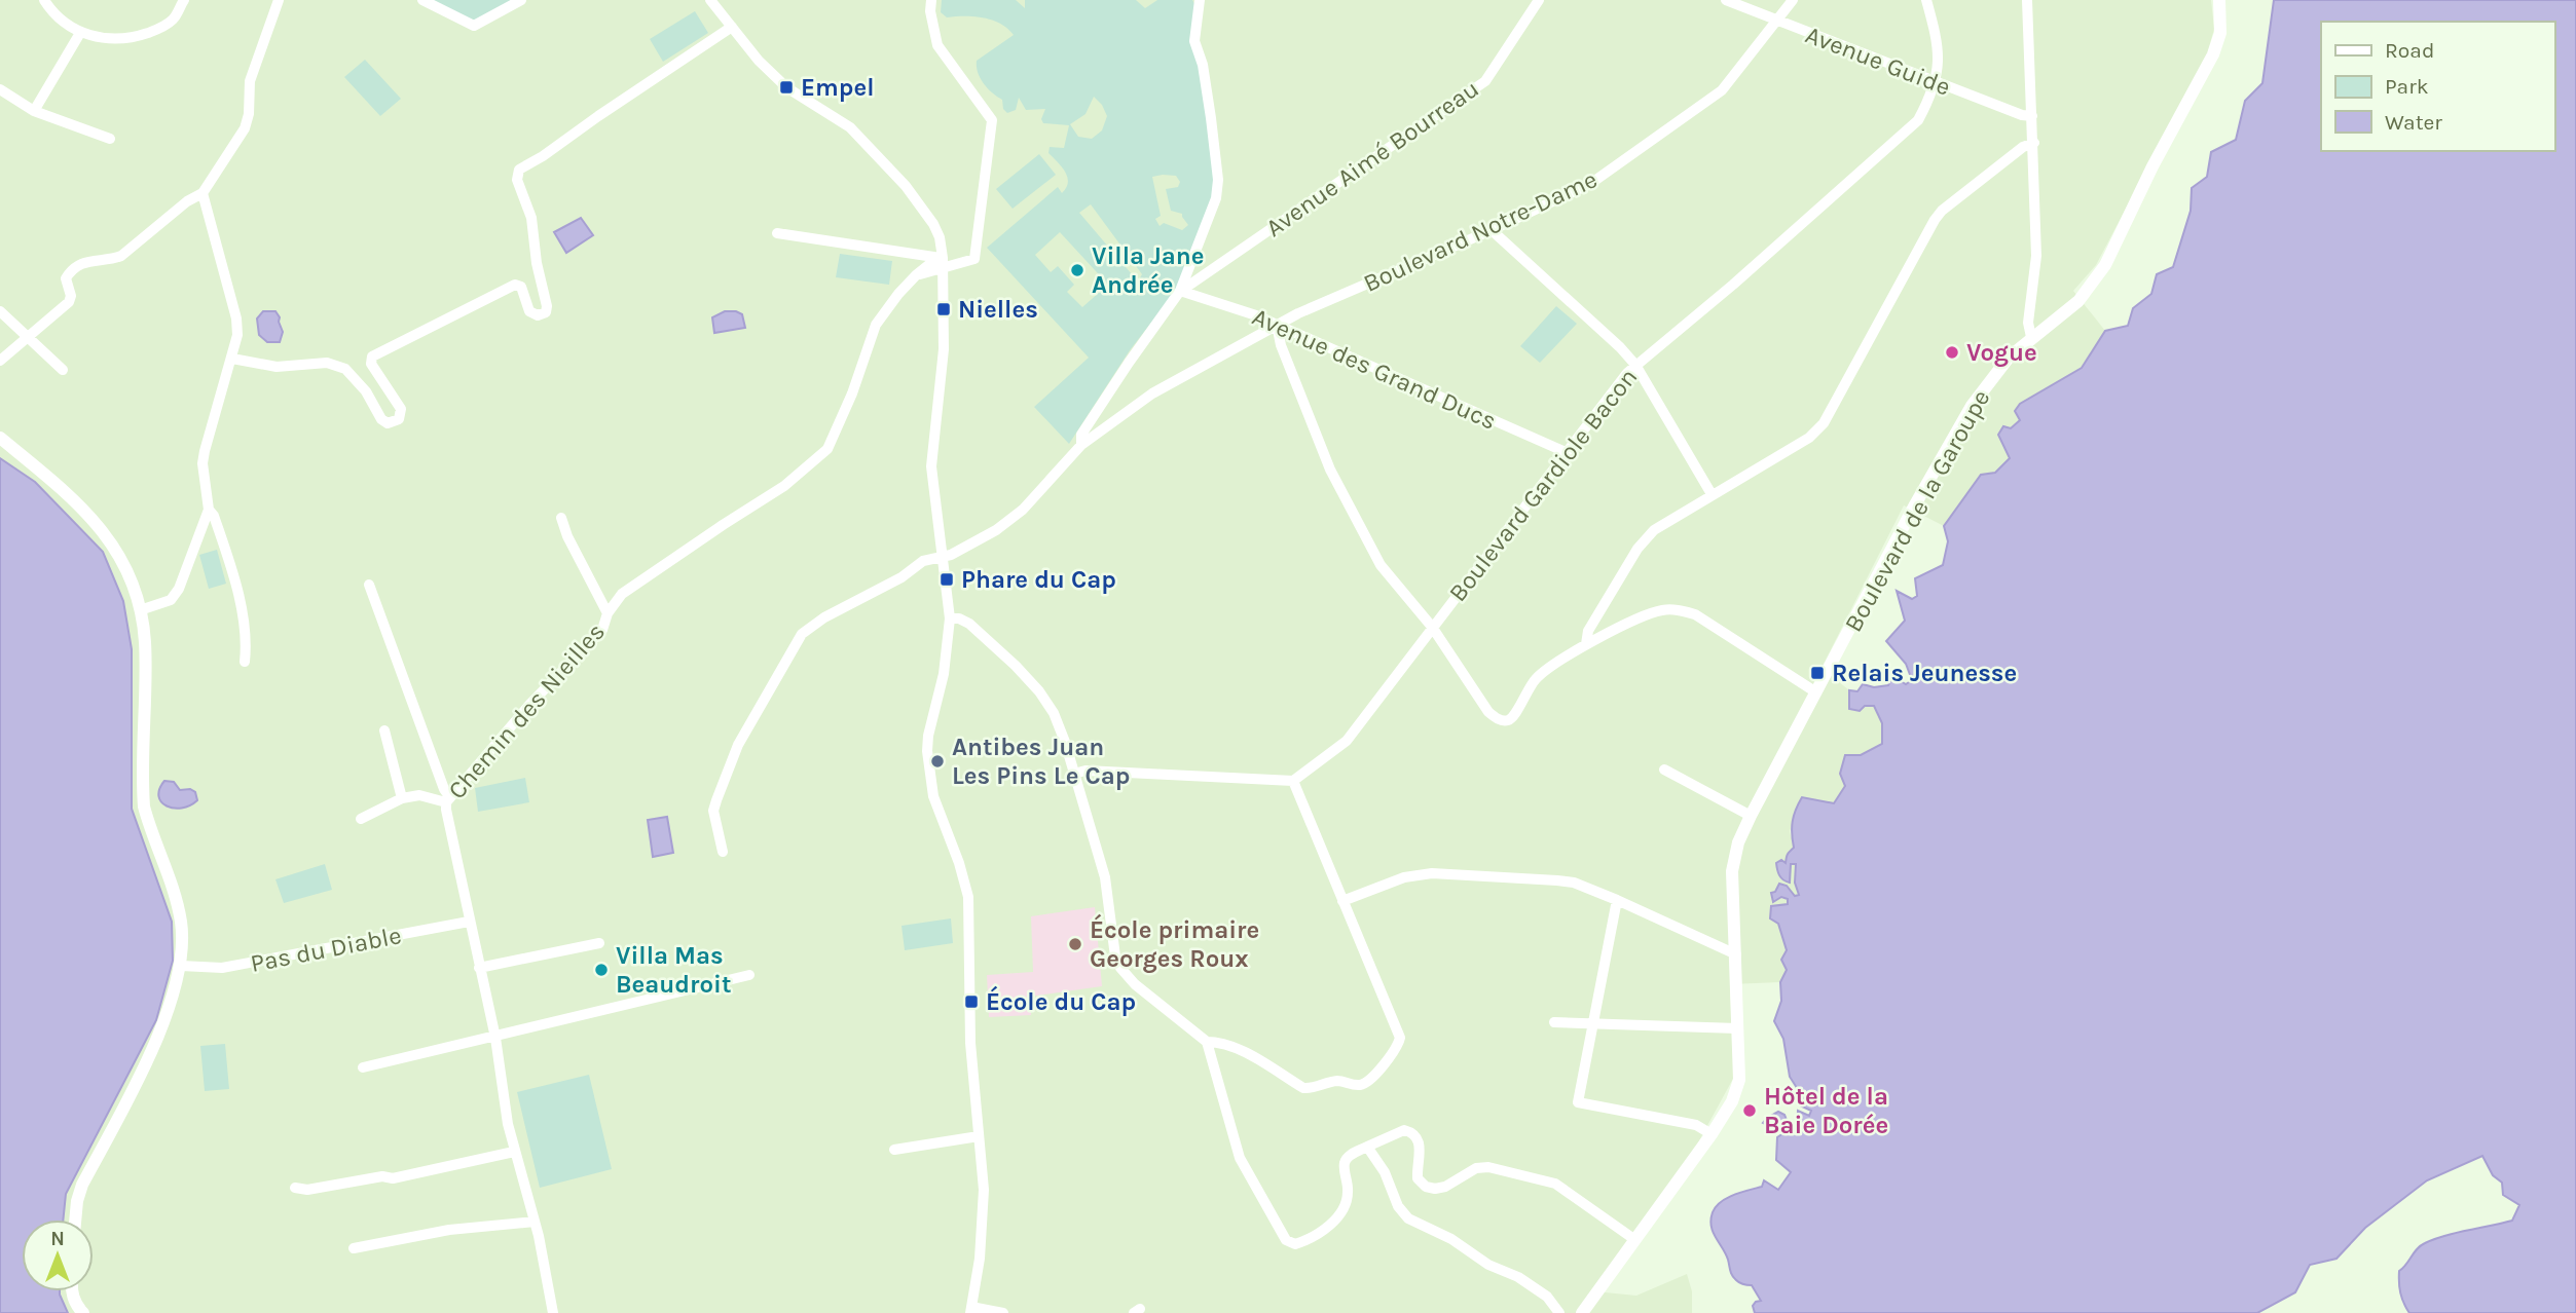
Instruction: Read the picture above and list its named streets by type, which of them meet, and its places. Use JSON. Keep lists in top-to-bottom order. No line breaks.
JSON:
{"streets":{"street":["Avenue Guide","Avenue Aimé Bourreau","Boulevard Notre-Dame","Avenue des Grand Ducs","Boulevard Gardiole Bacon","Boulevard de la Garoupe","Chemin des Nieilles","Pas du Diable"]},"crossings":[["Avenue Guide","Boulevard Notre-Dame"],["Avenue Guide","Boulevard Gardiole Bacon"],["Avenue Aimé Bourreau","Avenue des Grand Ducs"],["Boulevard Notre-Dame","Avenue des Grand Ducs"],["Avenue des Grand Ducs","Boulevard Gardiole Bacon"],["Chemin des Nieilles","Pas du Diable"]],"places":{"transit":["Empel","Nielles","Phare du Cap","Relais Jeunesse","École du Cap"],"other":["Villa Jane Andrée","Vogue","Antibes Juan Les Pins Le Cap","École primaire Georges Roux","Villa Mas Beaudroit","Hôtel de la Baie Dorée"]},"legend":["Road","Park","Water"],"north":"top"}
